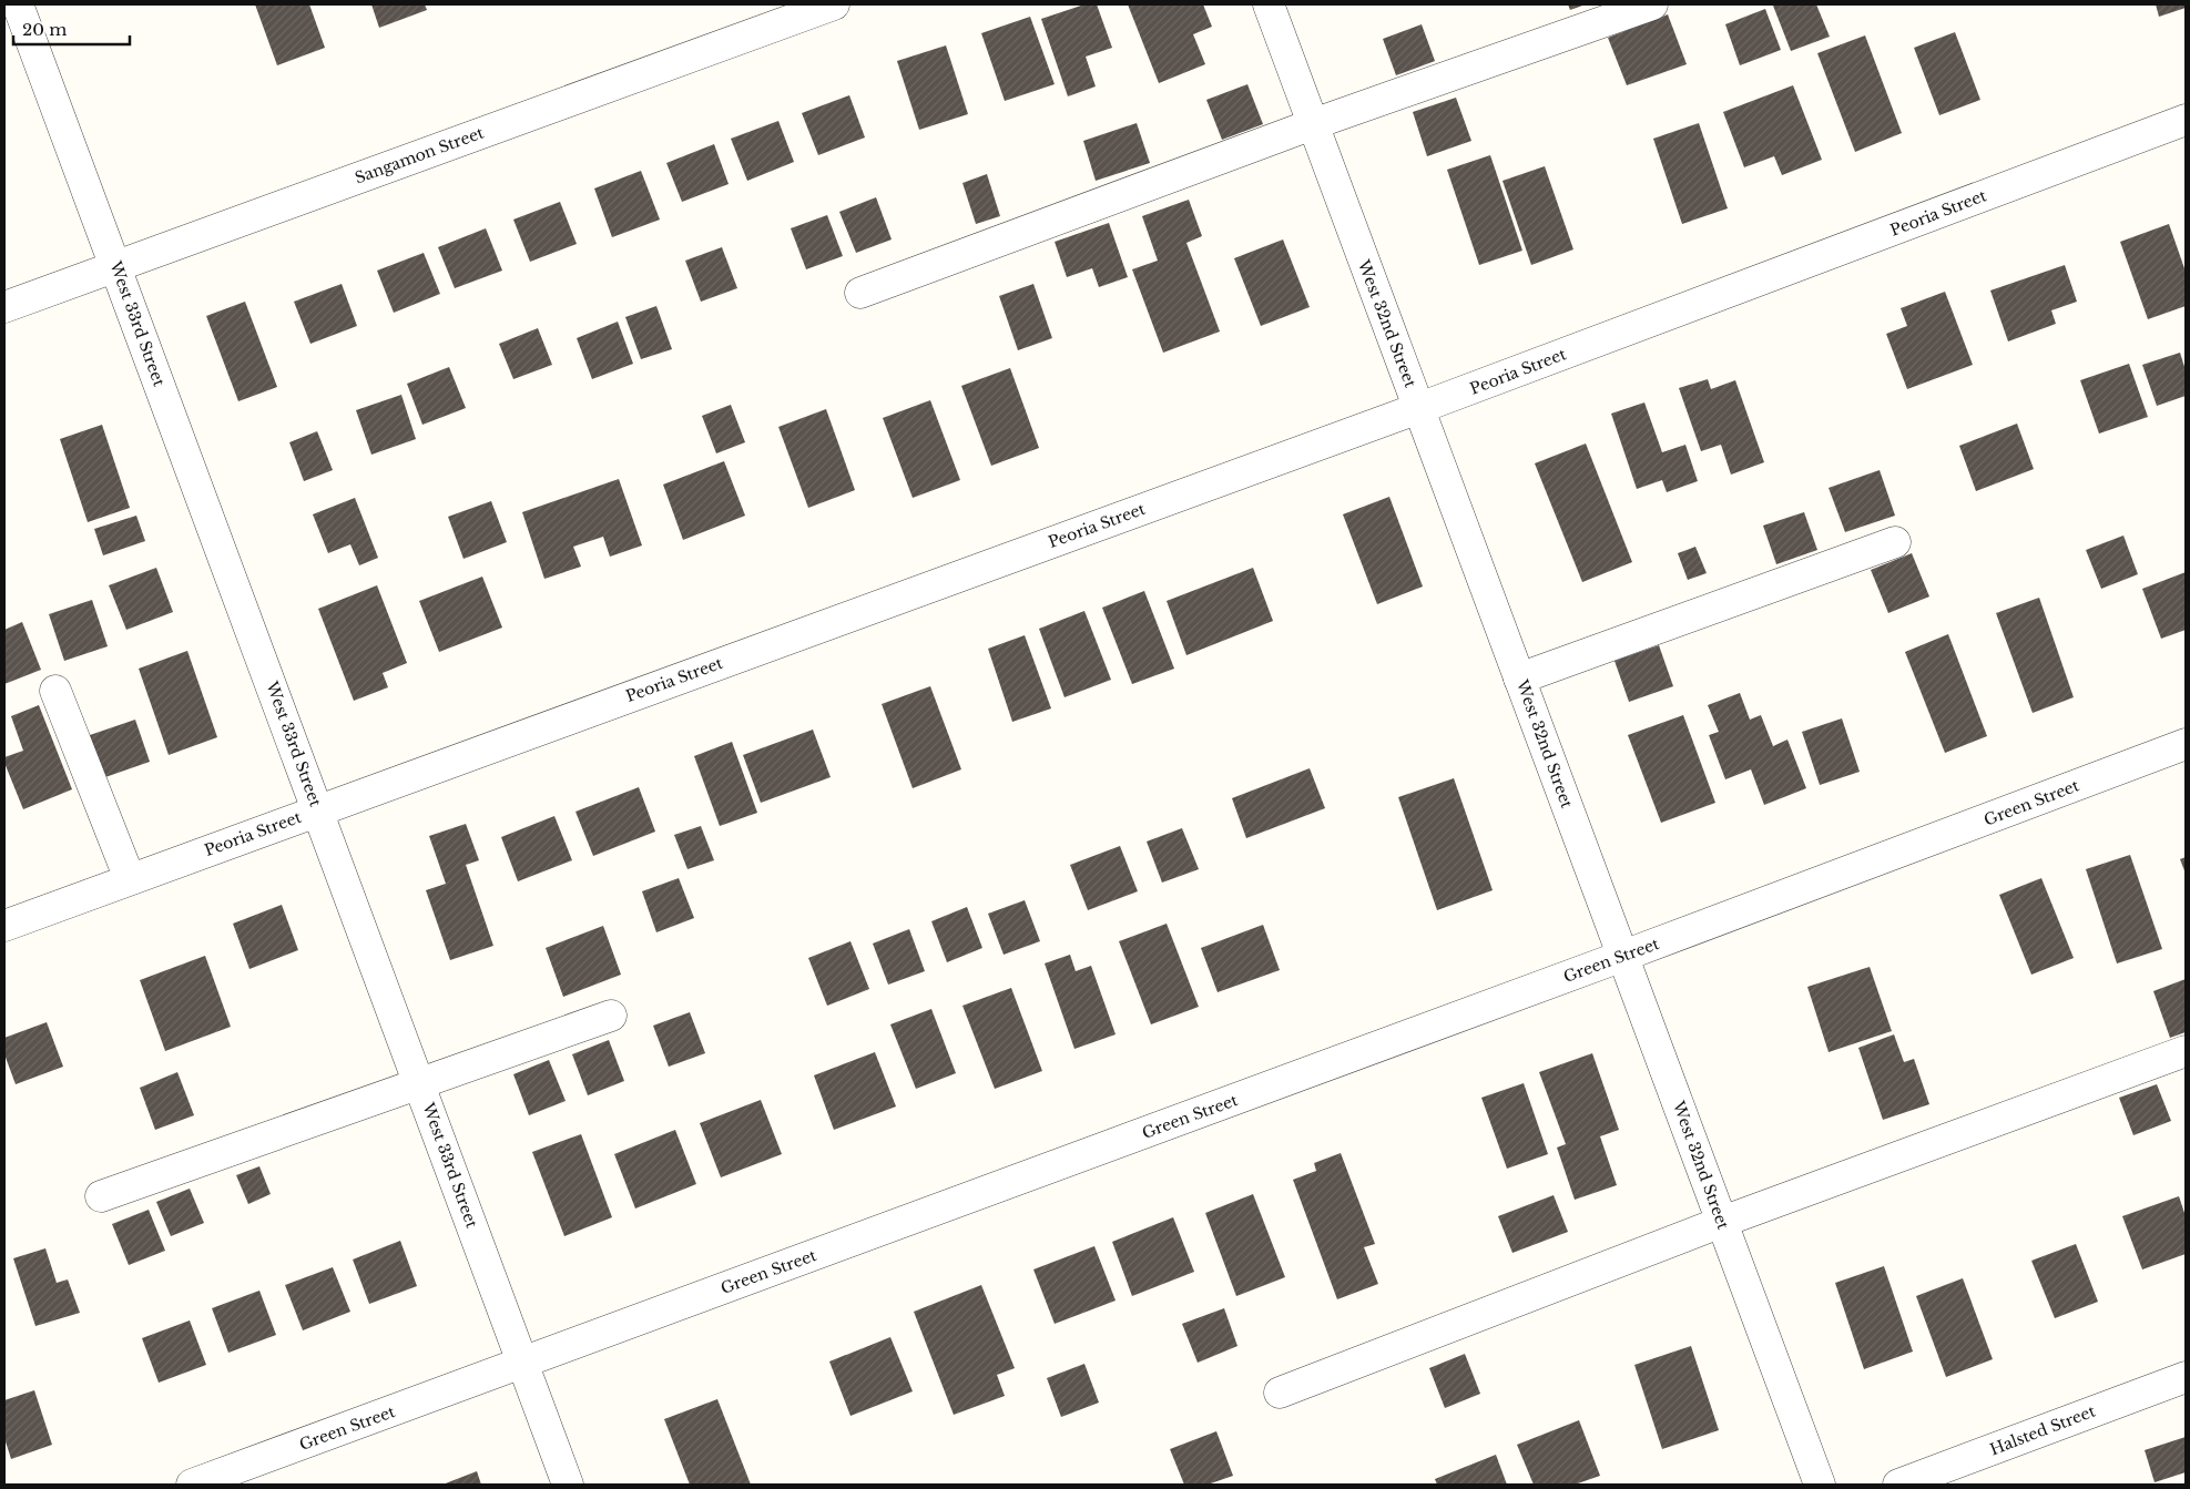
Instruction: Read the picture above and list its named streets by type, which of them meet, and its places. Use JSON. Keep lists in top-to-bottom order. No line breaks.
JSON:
{"streets":{"street":["Sangamon Street","Peoria Street","West 33rd Street","West 32nd Street","Green Street","Halsted Street"]},"crossings":[["Sangamon Street","West 33rd Street"],["Peoria Street","West 33rd Street"],["Peoria Street","West 32nd Street"],["West 33rd Street","Green Street"],["West 32nd Street","Green Street"]],"scale_bar":"20 m"}
